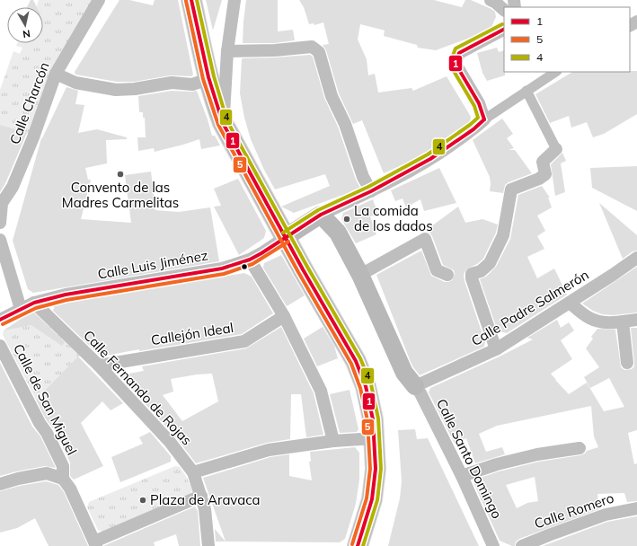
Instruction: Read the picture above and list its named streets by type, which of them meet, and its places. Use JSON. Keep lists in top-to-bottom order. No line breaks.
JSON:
{"streets":{"street":["Calle Charcón","Calle Luis Jiménez","Calle Padre Salmerón","Callejón Ideal","Calle Fernando de Rojas","Calle de San Miguel","Calle Santo Domingo","Calle Romero"]},"crossings":[["Calle Luis Jiménez","Calle Fernando de Rojas"],["Calle Padre Salmerón","Calle Santo Domingo"],["Callejón Ideal","Calle Fernando de Rojas"]],"places":["Convento de las Madres Carmelitas","La comida de los dados","Plaza de Aravaca"],"lines":["transit line 1","transit line 4","transit line 5"],"legend":["1","5","4"],"north":"bottom"}
